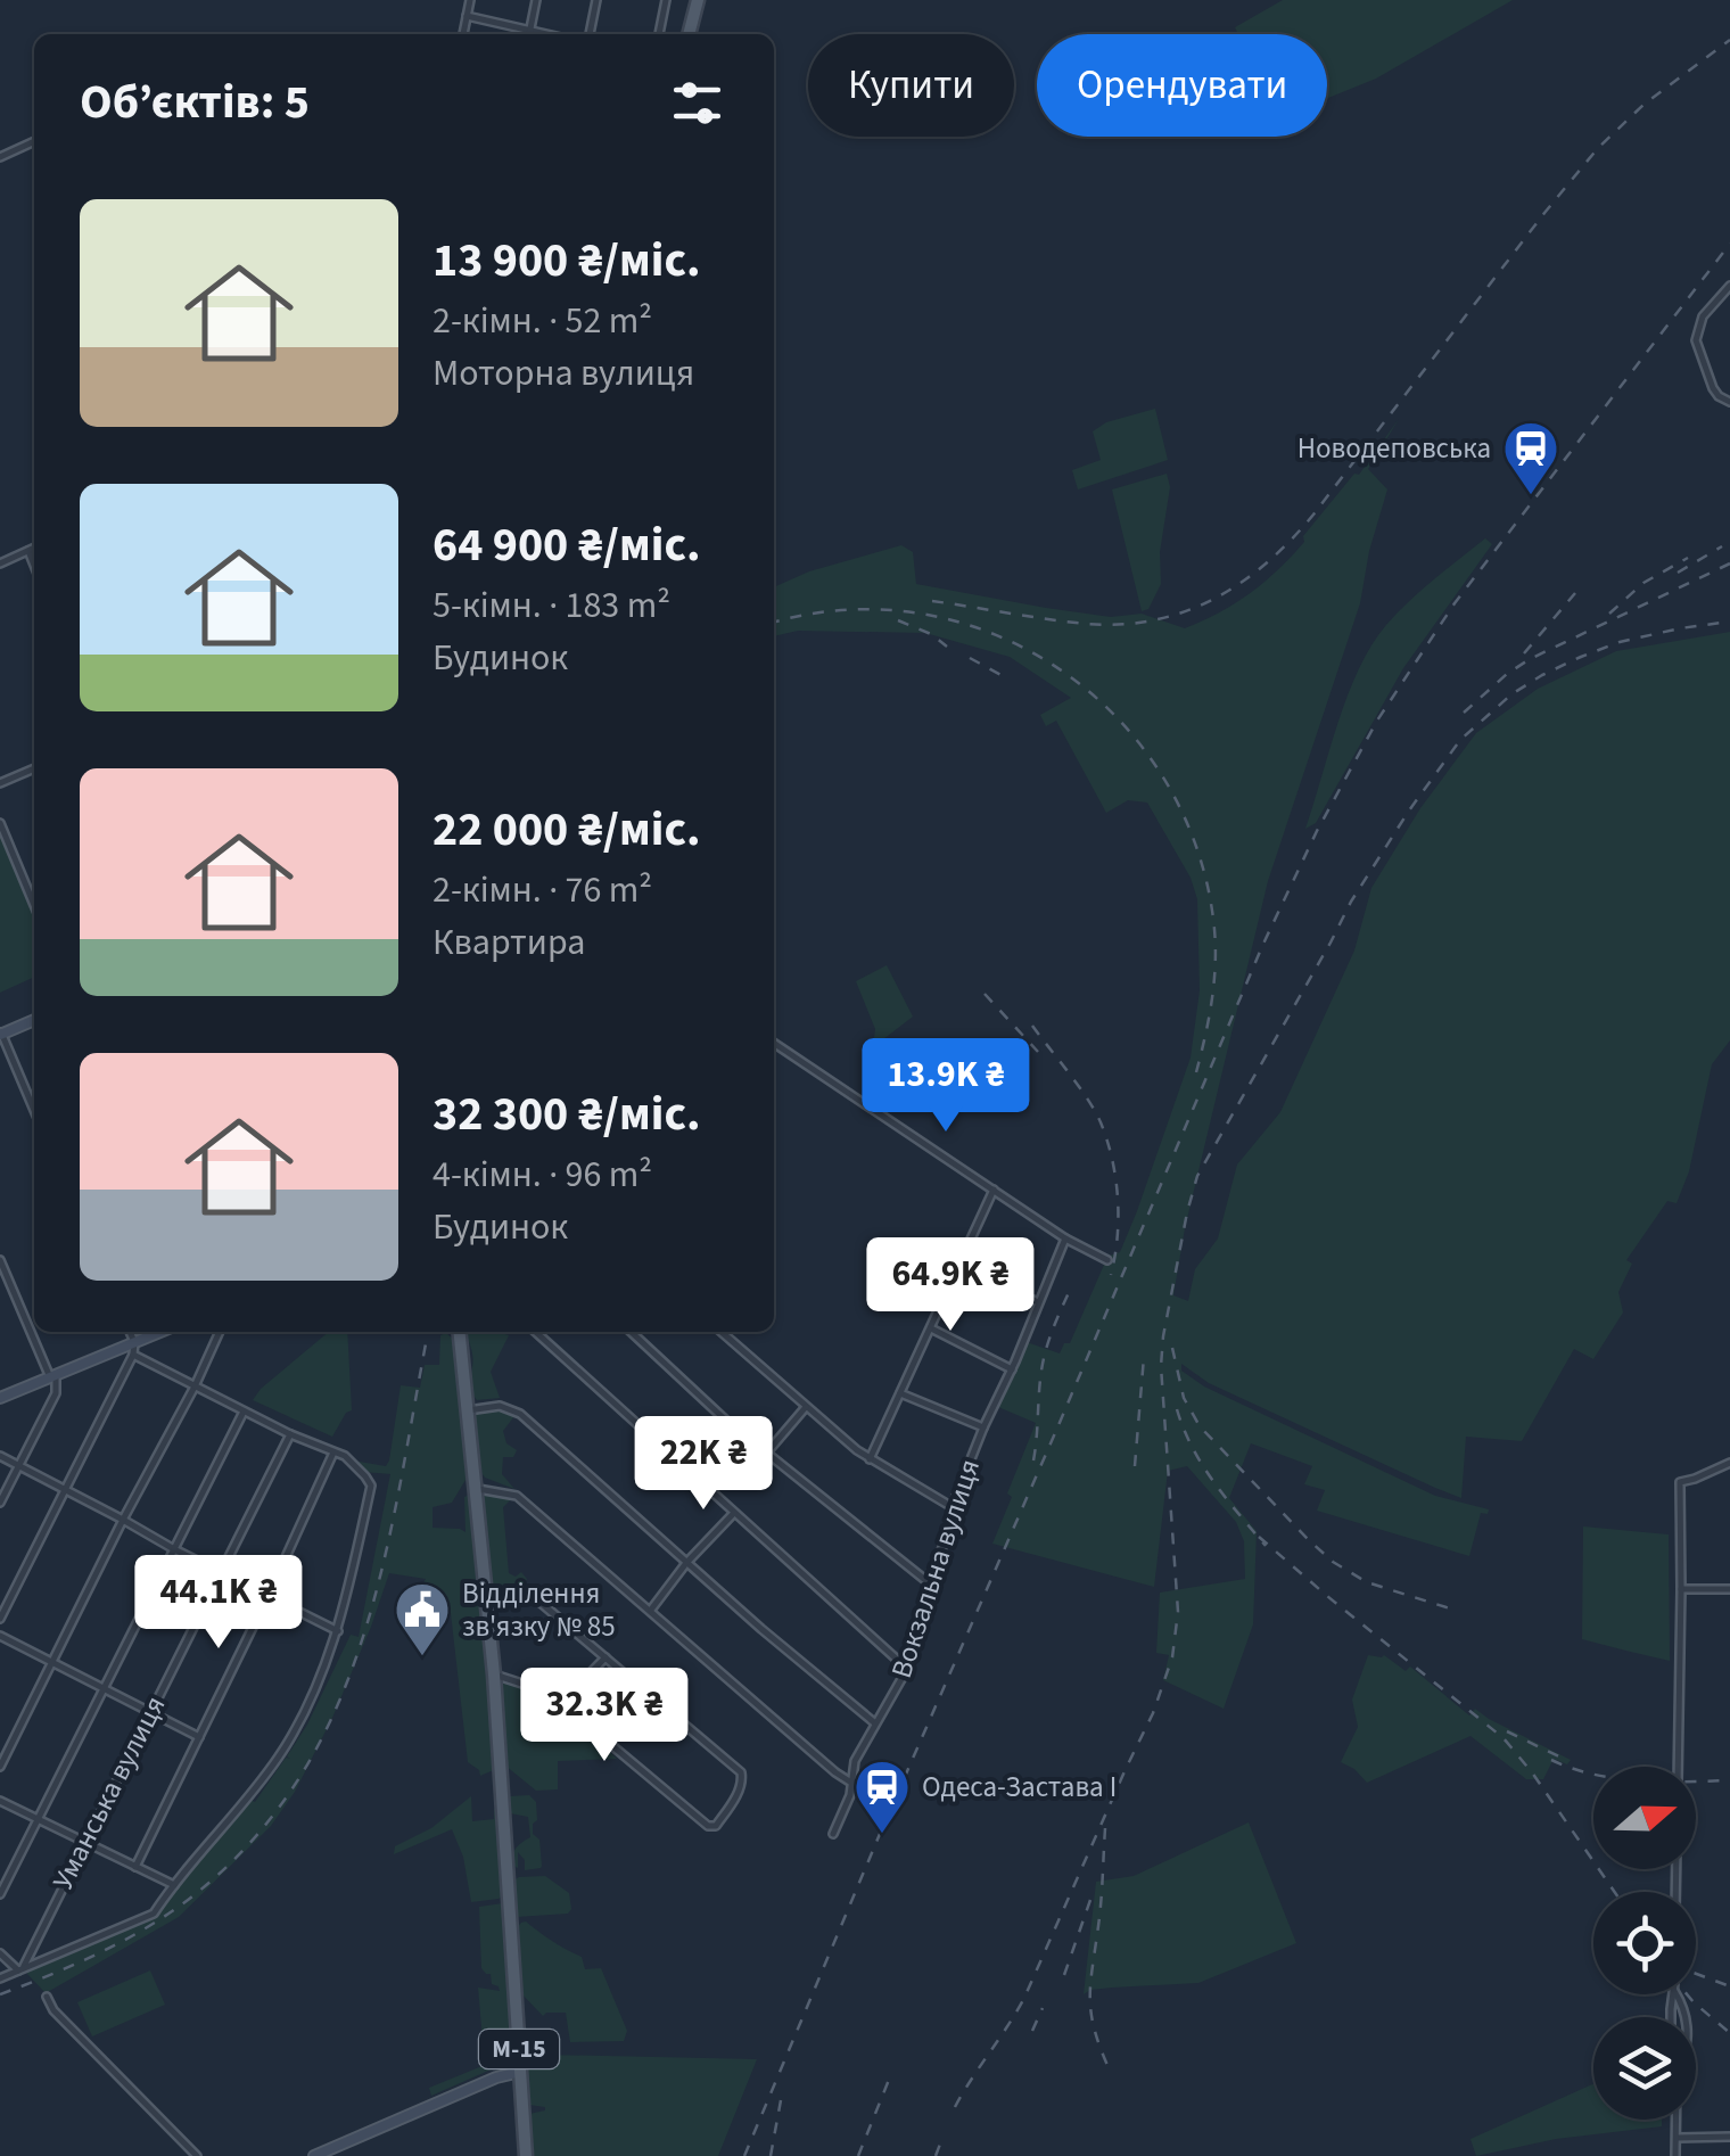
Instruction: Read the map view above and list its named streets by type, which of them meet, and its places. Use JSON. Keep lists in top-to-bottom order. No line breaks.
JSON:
{"streets":{"main road":["М-15"],"street":["Вокзальна вулиця","Уманська вулиця"]},"places":{"station":["Новодеповська","Одеса-Застава I"],"public building":["Відділення зв'язку № 85"]},"north":"right","page":{"chip":["Купити","Орендувати"],"heading":"Об’єктів: 5","list":[{"name":"13 900 ₴/міс.","note":"2-кімн. · 52 m² · Моторна вулиця"},{"name":"64 900 ₴/міс.","note":"5-кімн. · 183 m² · Будинок"},{"name":"22 000 ₴/міс.","note":"2-кімн. · 76 m² · Квартира"},{"name":"32 300 ₴/міс.","note":"4-кімн. · 96 m² · Будинок"}],"price":["13.9K ₴","64.9K ₴","22K ₴","44.1K ₴","32.3K ₴"]}}
